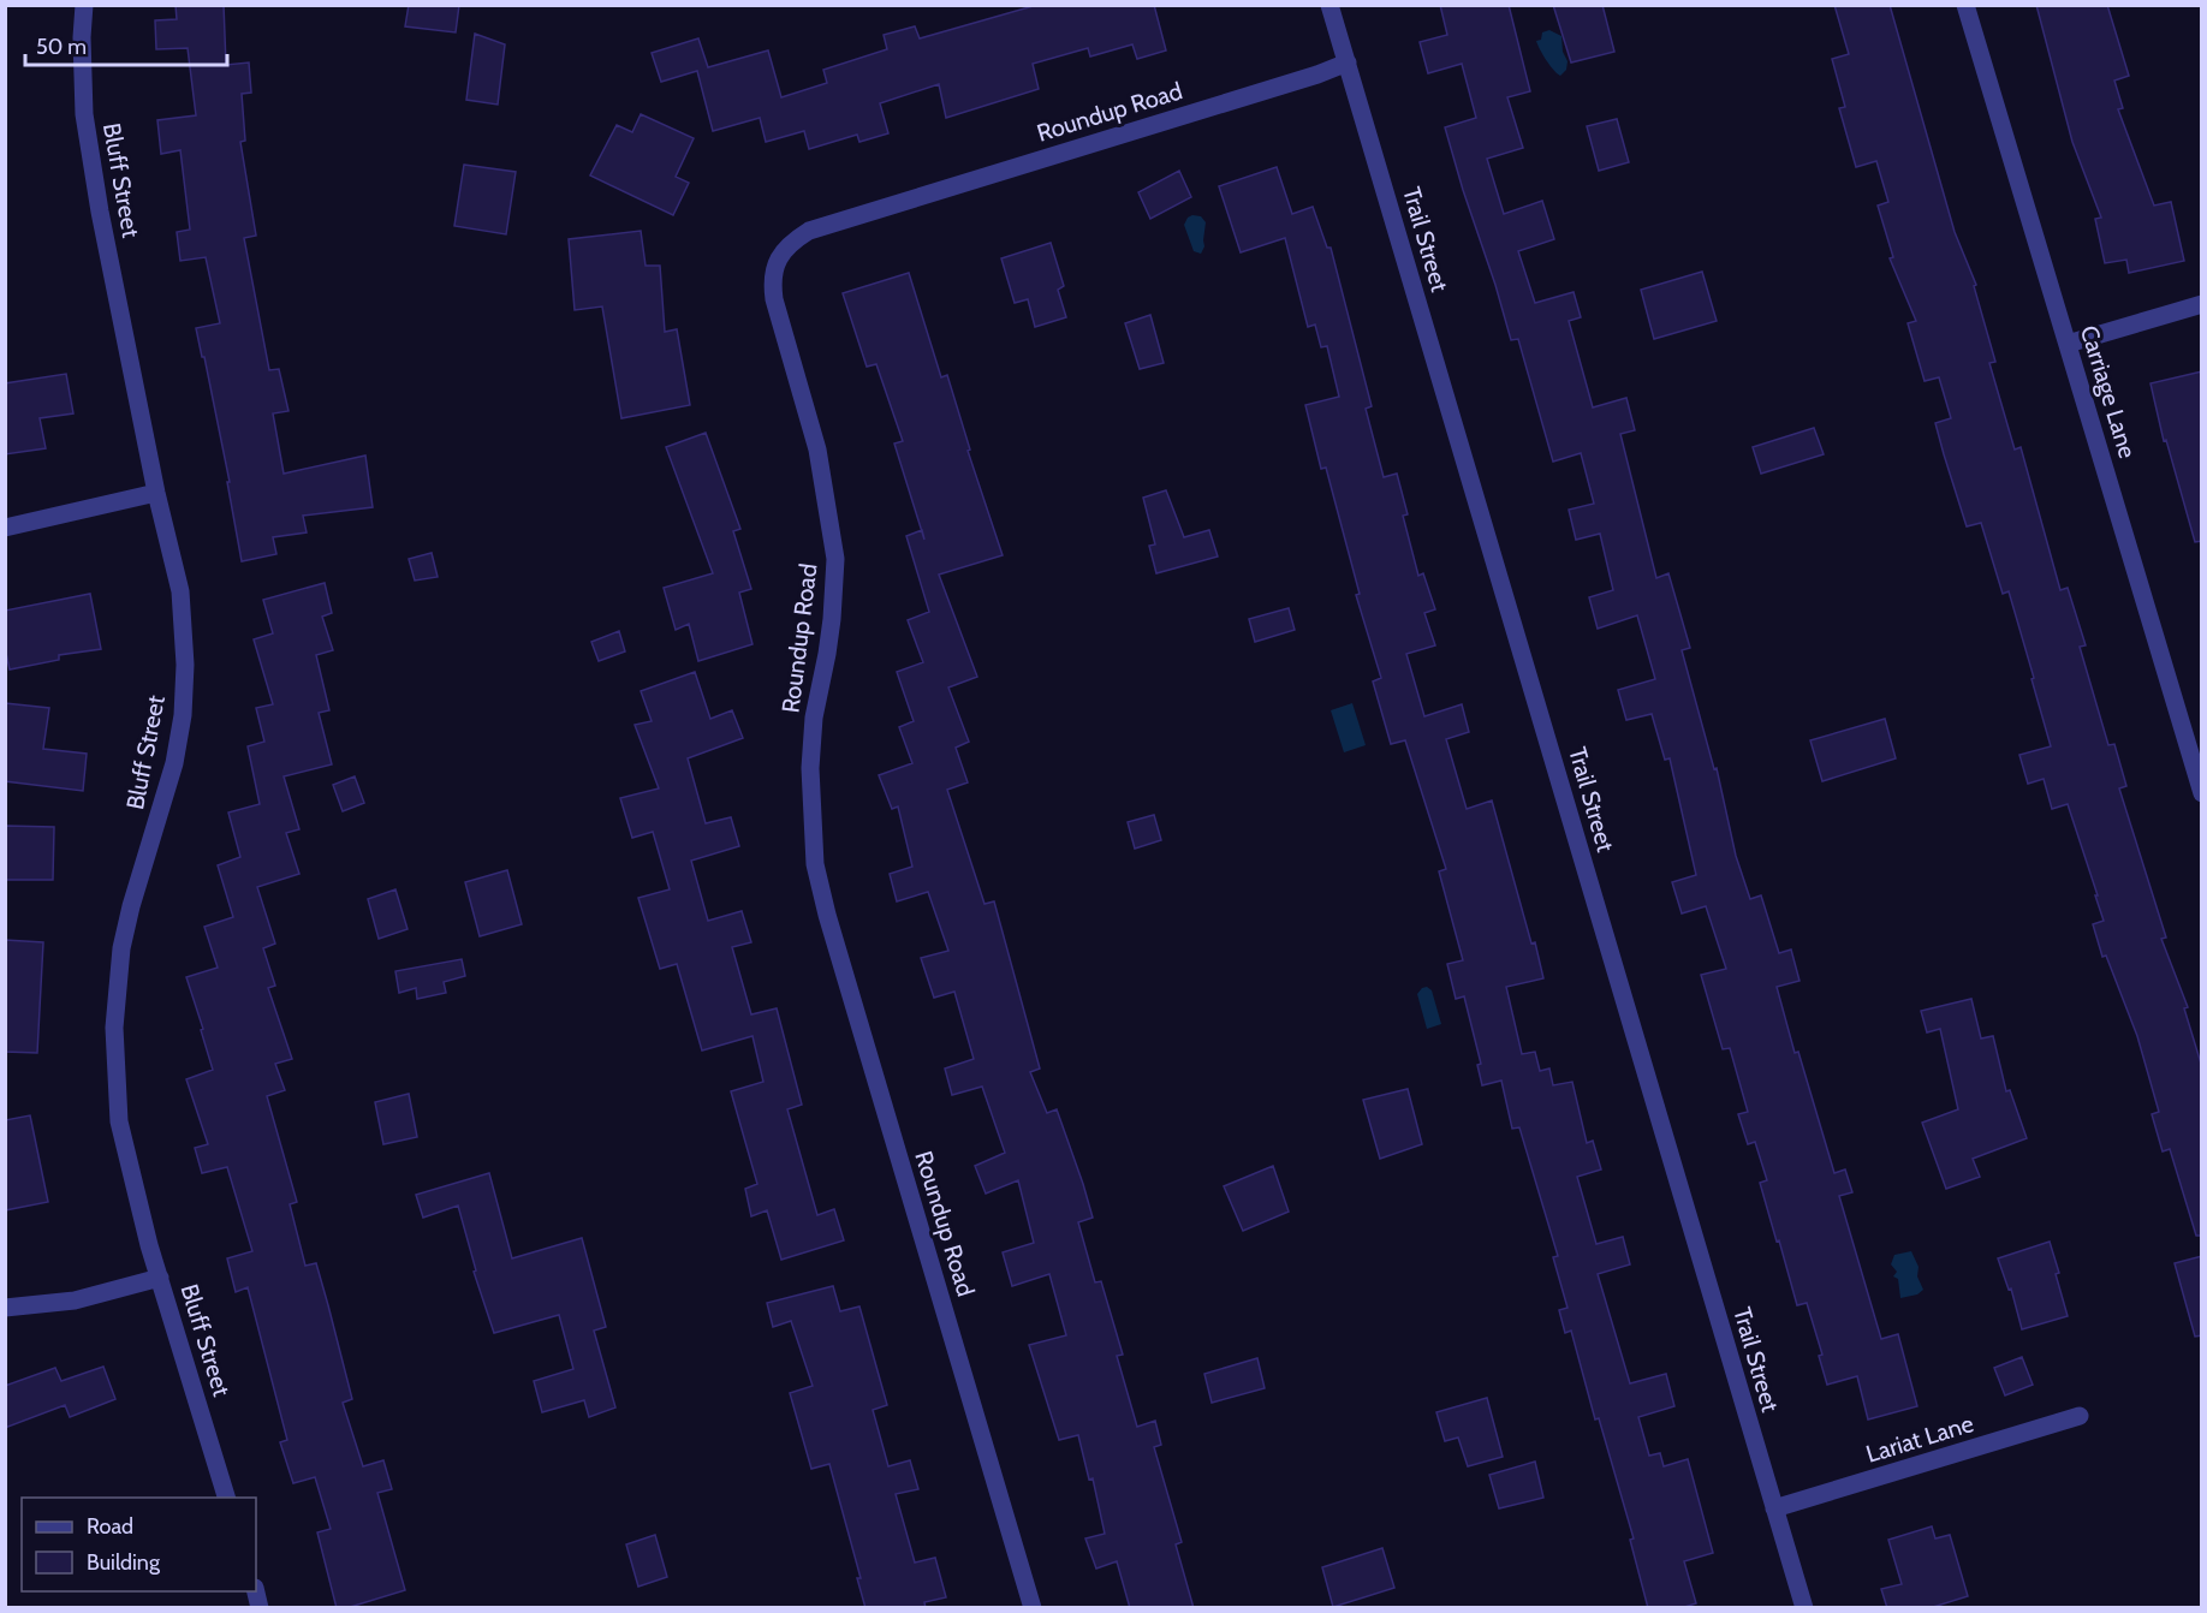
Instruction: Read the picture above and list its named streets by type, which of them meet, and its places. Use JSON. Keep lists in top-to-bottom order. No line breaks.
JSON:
{"streets":{"street":["Roundup Road","Bluff Street","Trail Street","Carriage Lane","Lariat Lane"]},"crossings":[["Roundup Road","Trail Street"],["Trail Street","Lariat Lane"]],"legend":["Road","Building"],"scale_bar":"50 m"}
